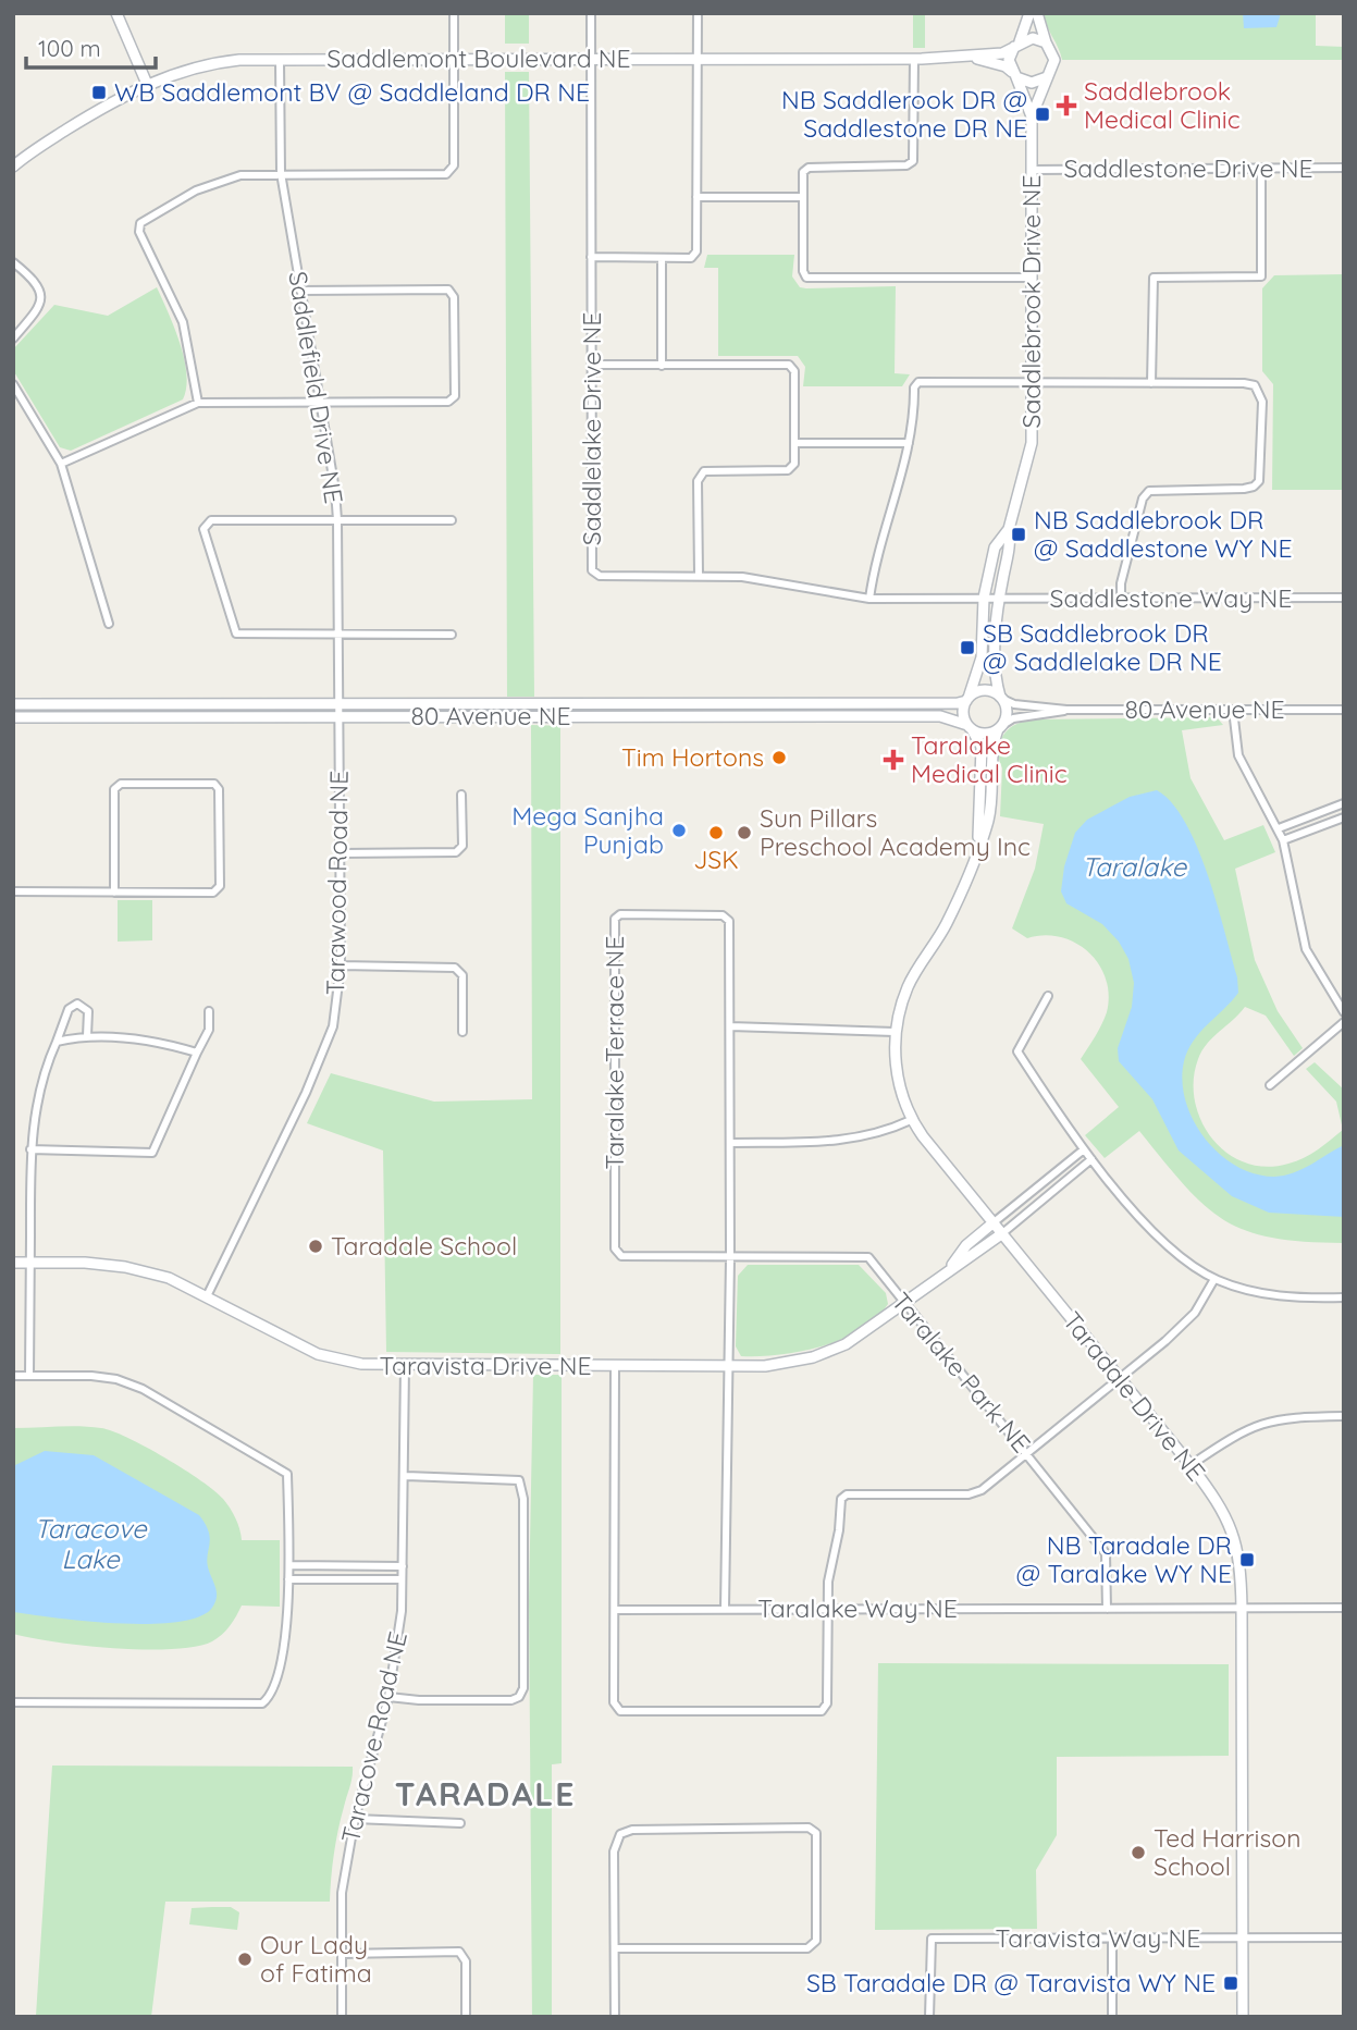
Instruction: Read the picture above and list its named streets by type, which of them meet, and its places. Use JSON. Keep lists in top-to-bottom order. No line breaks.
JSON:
{"streets":{"street":["Saddlemont Boulevard NE","Saddlestone Drive NE","Saddlebrook Drive NE","Saddlefield Drive NE","Saddlelake Drive NE","Saddlestone Way NE","80 Avenue NE","Tarawood Road NE","Taralake Terrace NE","Taravista Drive NE","Taralake Park NE","Taradale Drive NE","Taralake Way NE","Taracove Road NE","Taravista Way NE"]},"crossings":[["Saddlemont Boulevard NE","Saddlebrook Drive NE"],["Saddlemont Boulevard NE","Saddlefield Drive NE"],["Saddlemont Boulevard NE","Saddlelake Drive NE"],["Saddlestone Drive NE","Saddlebrook Drive NE"],["Saddlebrook Drive NE","Saddlelake Drive NE"],["Saddlebrook Drive NE","Saddlestone Way NE"],["Saddlebrook Drive NE","80 Avenue NE"],["Saddlebrook Drive NE","Taradale Drive NE"],["Saddlefield Drive NE","80 Avenue NE"],["Saddlefield Drive NE","Tarawood Road NE"],["Saddlelake Drive NE","Saddlestone Way NE"],["80 Avenue NE","Tarawood Road NE"],["80 Avenue NE","Taradale Drive NE"],["Tarawood Road NE","Taravista Drive NE"],["Taralake Terrace NE","Taravista Drive NE"],["Taralake Terrace NE","Taralake Park NE"],["Taralake Terrace NE","Taralake Way NE"],["Taravista Drive NE","Taralake Park NE"],["Taravista Drive NE","Taradale Drive NE"],["Taravista Drive NE","Taracove Road NE"],["Taralake Park NE","Taralake Way NE"],["Taradale Drive NE","Taralake Way NE"],["Taradale Drive NE","Taravista Way NE"]],"districts":["TARADALE"],"water":["Taralake","Taracove Lake"],"places":{"transit":["WB Saddlemont BV @ Saddleland DR NE","NB Saddlerook DR @ Saddlestone DR NE","NB Saddlebrook DR @ Saddlestone WY NE","SB Saddlebrook DR @ Saddlelake DR NE","NB Taradale DR @ Taralake WY NE","SB Taradale DR @ Taravista WY NE"],"health":["Saddlebrook Medical Clinic","Taralake Medical Clinic"],"other":["Tim Hortons","Mega Sanjha Punjab","JSK","Sun Pillars Preschool Academy Inc","Taradale School","Ted Harrison School","Our Lady of Fatima"]},"scale_bar":"100 m"}
